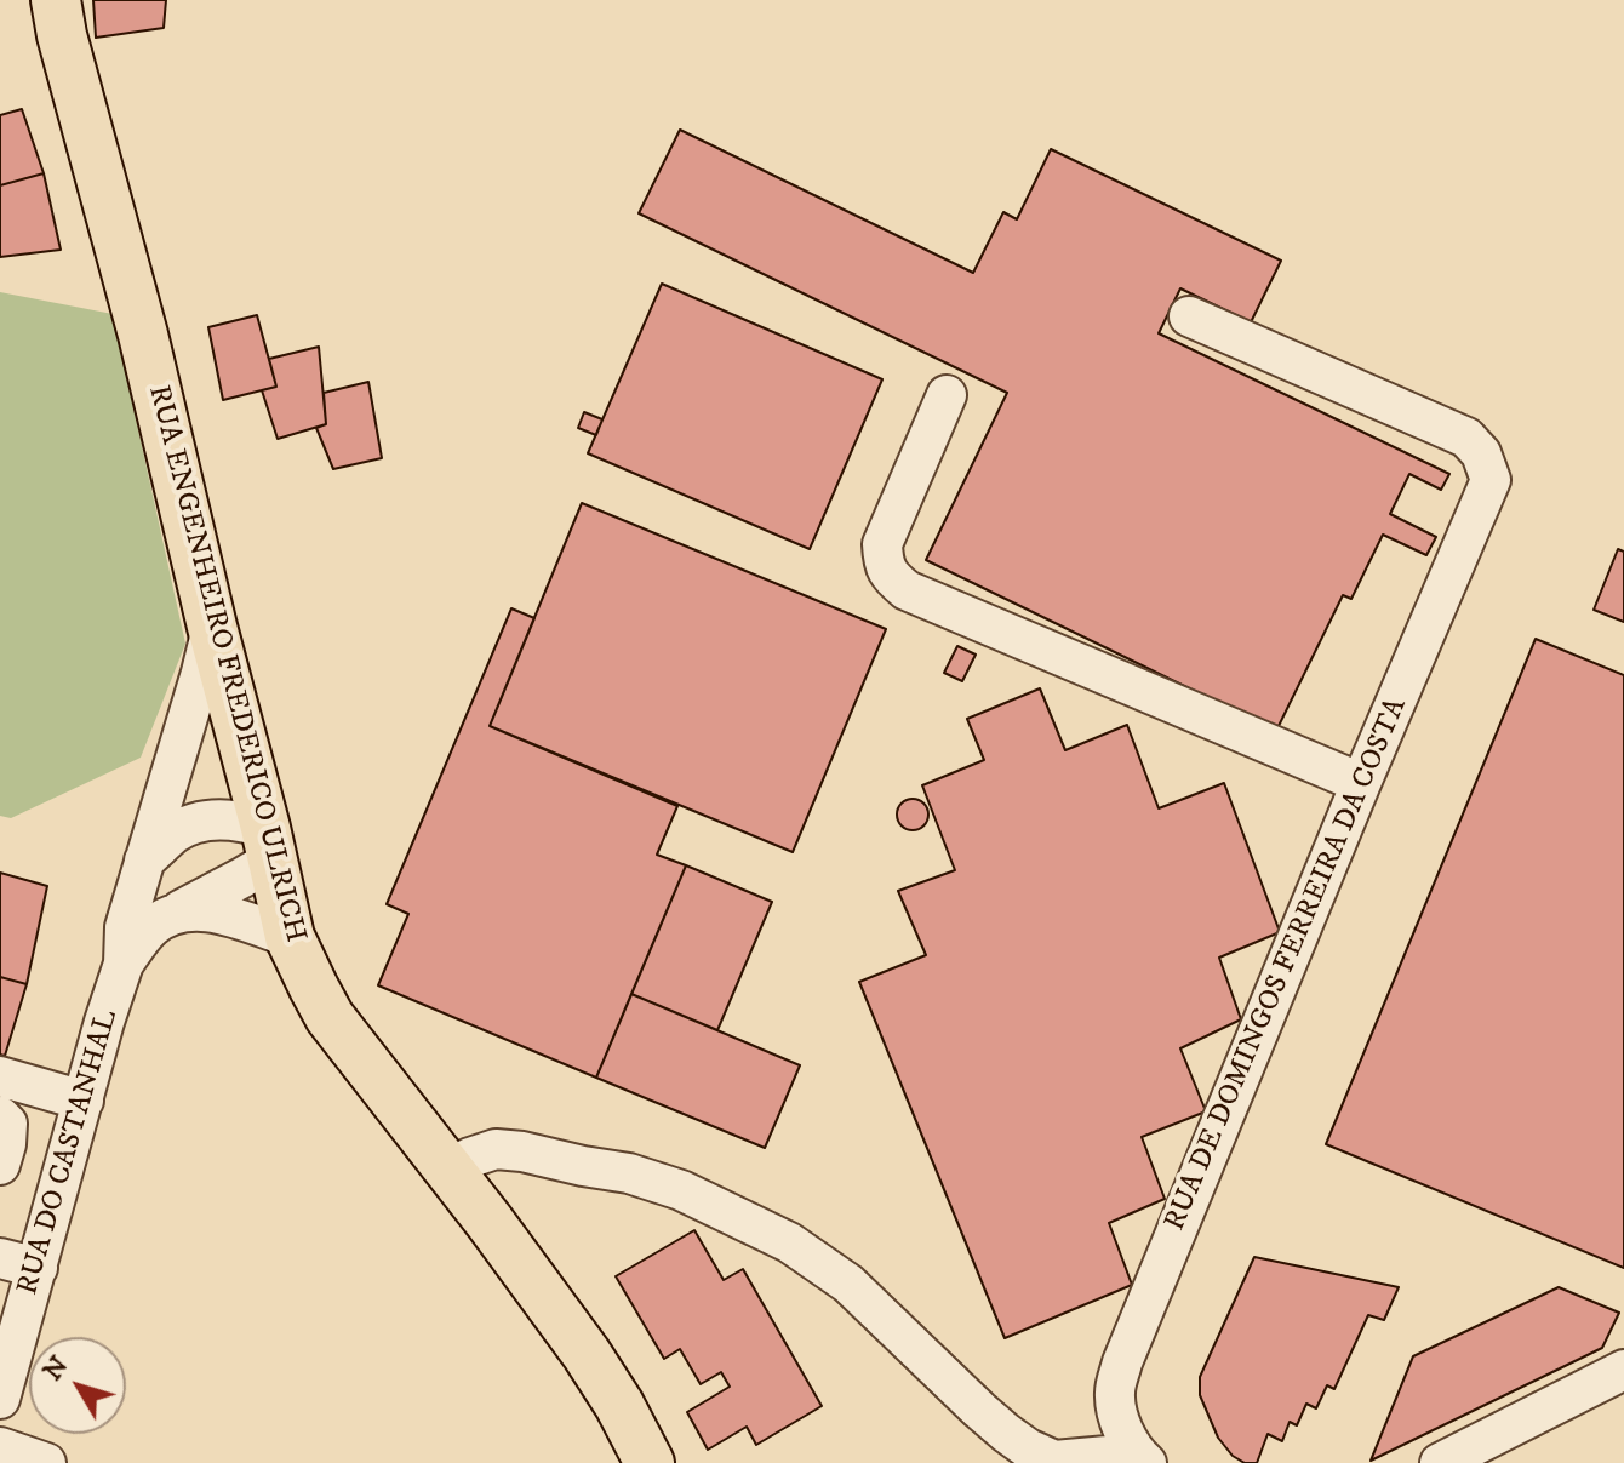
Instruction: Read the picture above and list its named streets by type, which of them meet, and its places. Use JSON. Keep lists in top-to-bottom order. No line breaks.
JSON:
{"streets":{"main road":["RUA ENGENHEIRO FREDERICO ULRICH"],"street":["RUA DE DOMINGOS FERREIRA DA COSTA","RUA DO CASTANHAL"]},"crossings":[["RUA ENGENHEIRO FREDERICO ULRICH","RUA DO CASTANHAL"]],"north":"top left"}
